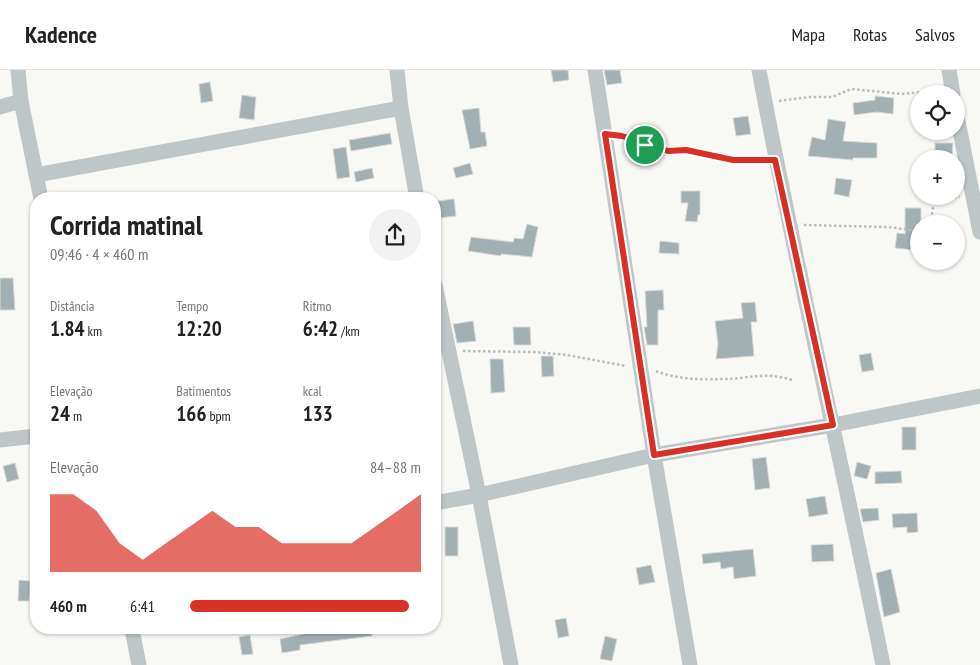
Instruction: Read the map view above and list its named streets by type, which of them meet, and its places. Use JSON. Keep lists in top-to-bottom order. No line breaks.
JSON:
{"page":{"header":"Kadence","nav":["Mapa","Rotas","Salvos"],"map_buttons":["+","−"],"heading":["Corrida matinal","09:46 · 4 × 460 m"],"stats":[["Distância","1.84 km"],["Tempo","12:20"],["Ritmo","6:42 /km"],["Elevação","24 m"],["Batimentos","166 bpm"],["kcal","133"]],"chart":["Elevação","84–88 m"],"list":[{"name":"460 m","note":"6:41"}]}}
